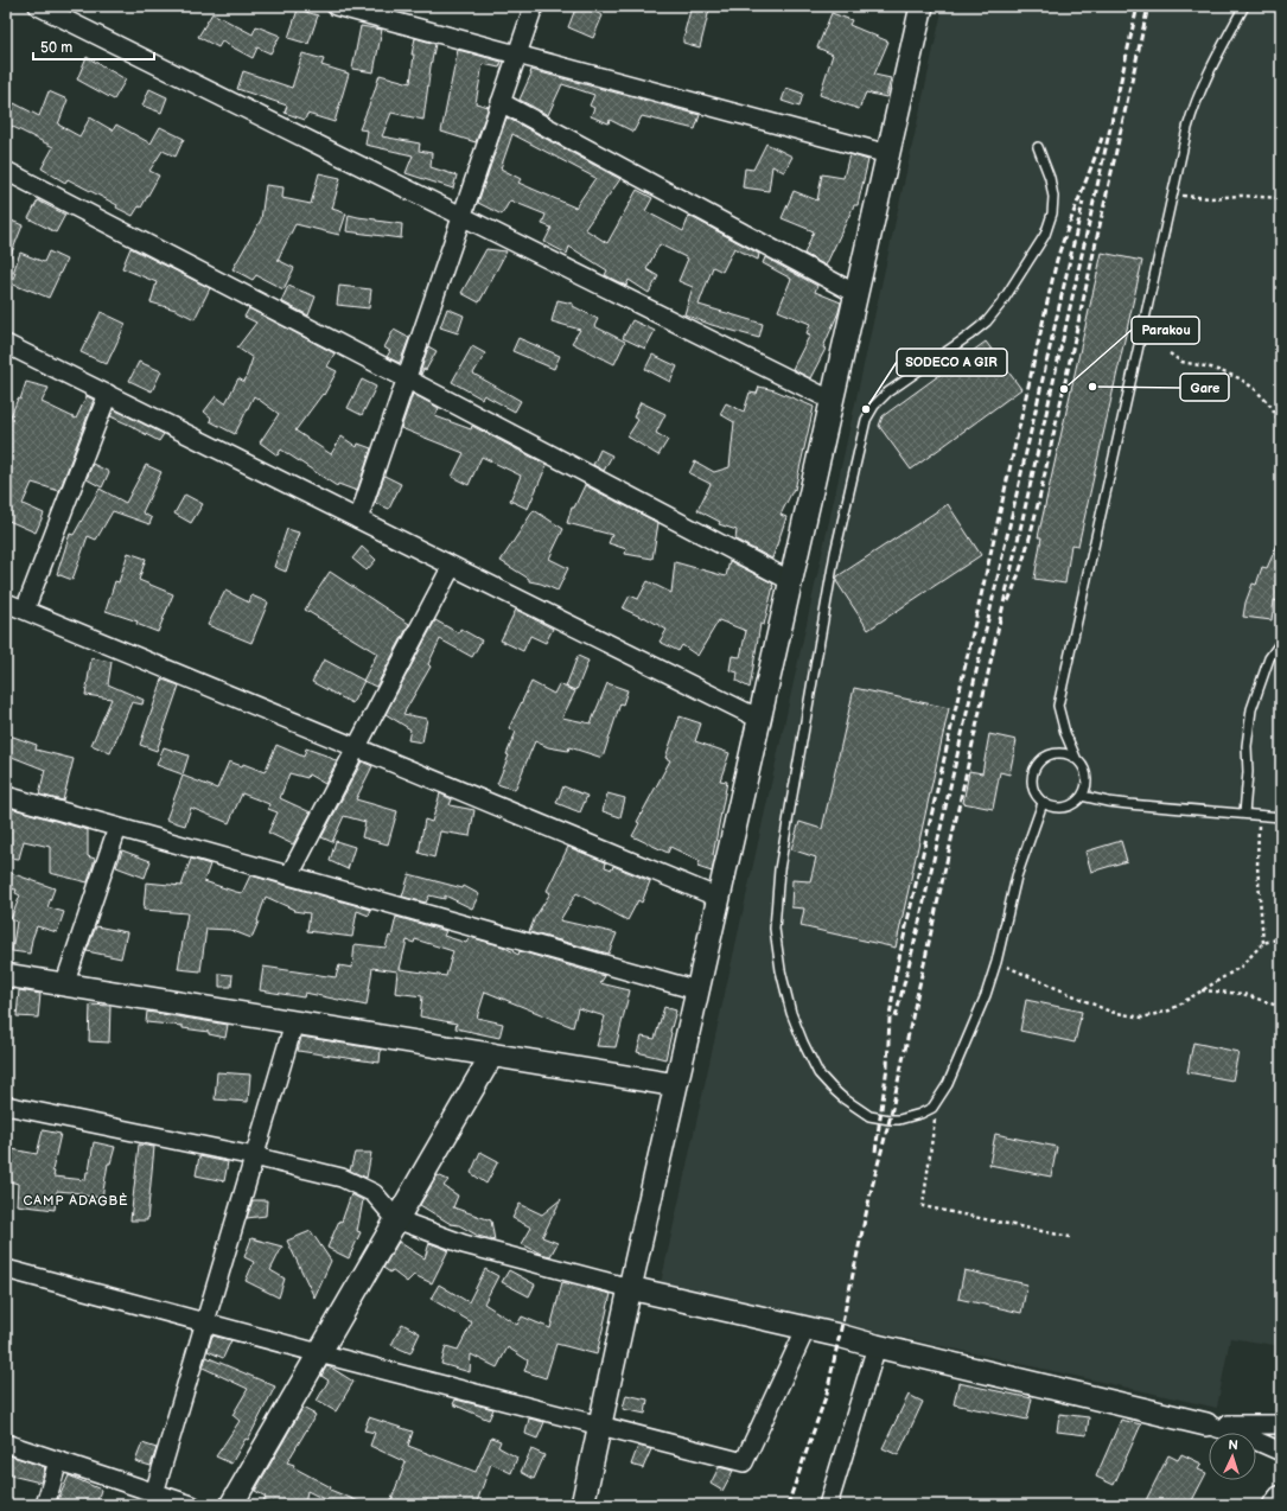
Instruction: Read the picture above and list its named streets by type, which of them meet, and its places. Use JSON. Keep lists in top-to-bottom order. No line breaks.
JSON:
{"districts":["CAMP ADAGBÈ"],"places":["Gare","Parakou","SODECO A GIR"],"scale_bar":"50 m","north":"top"}
